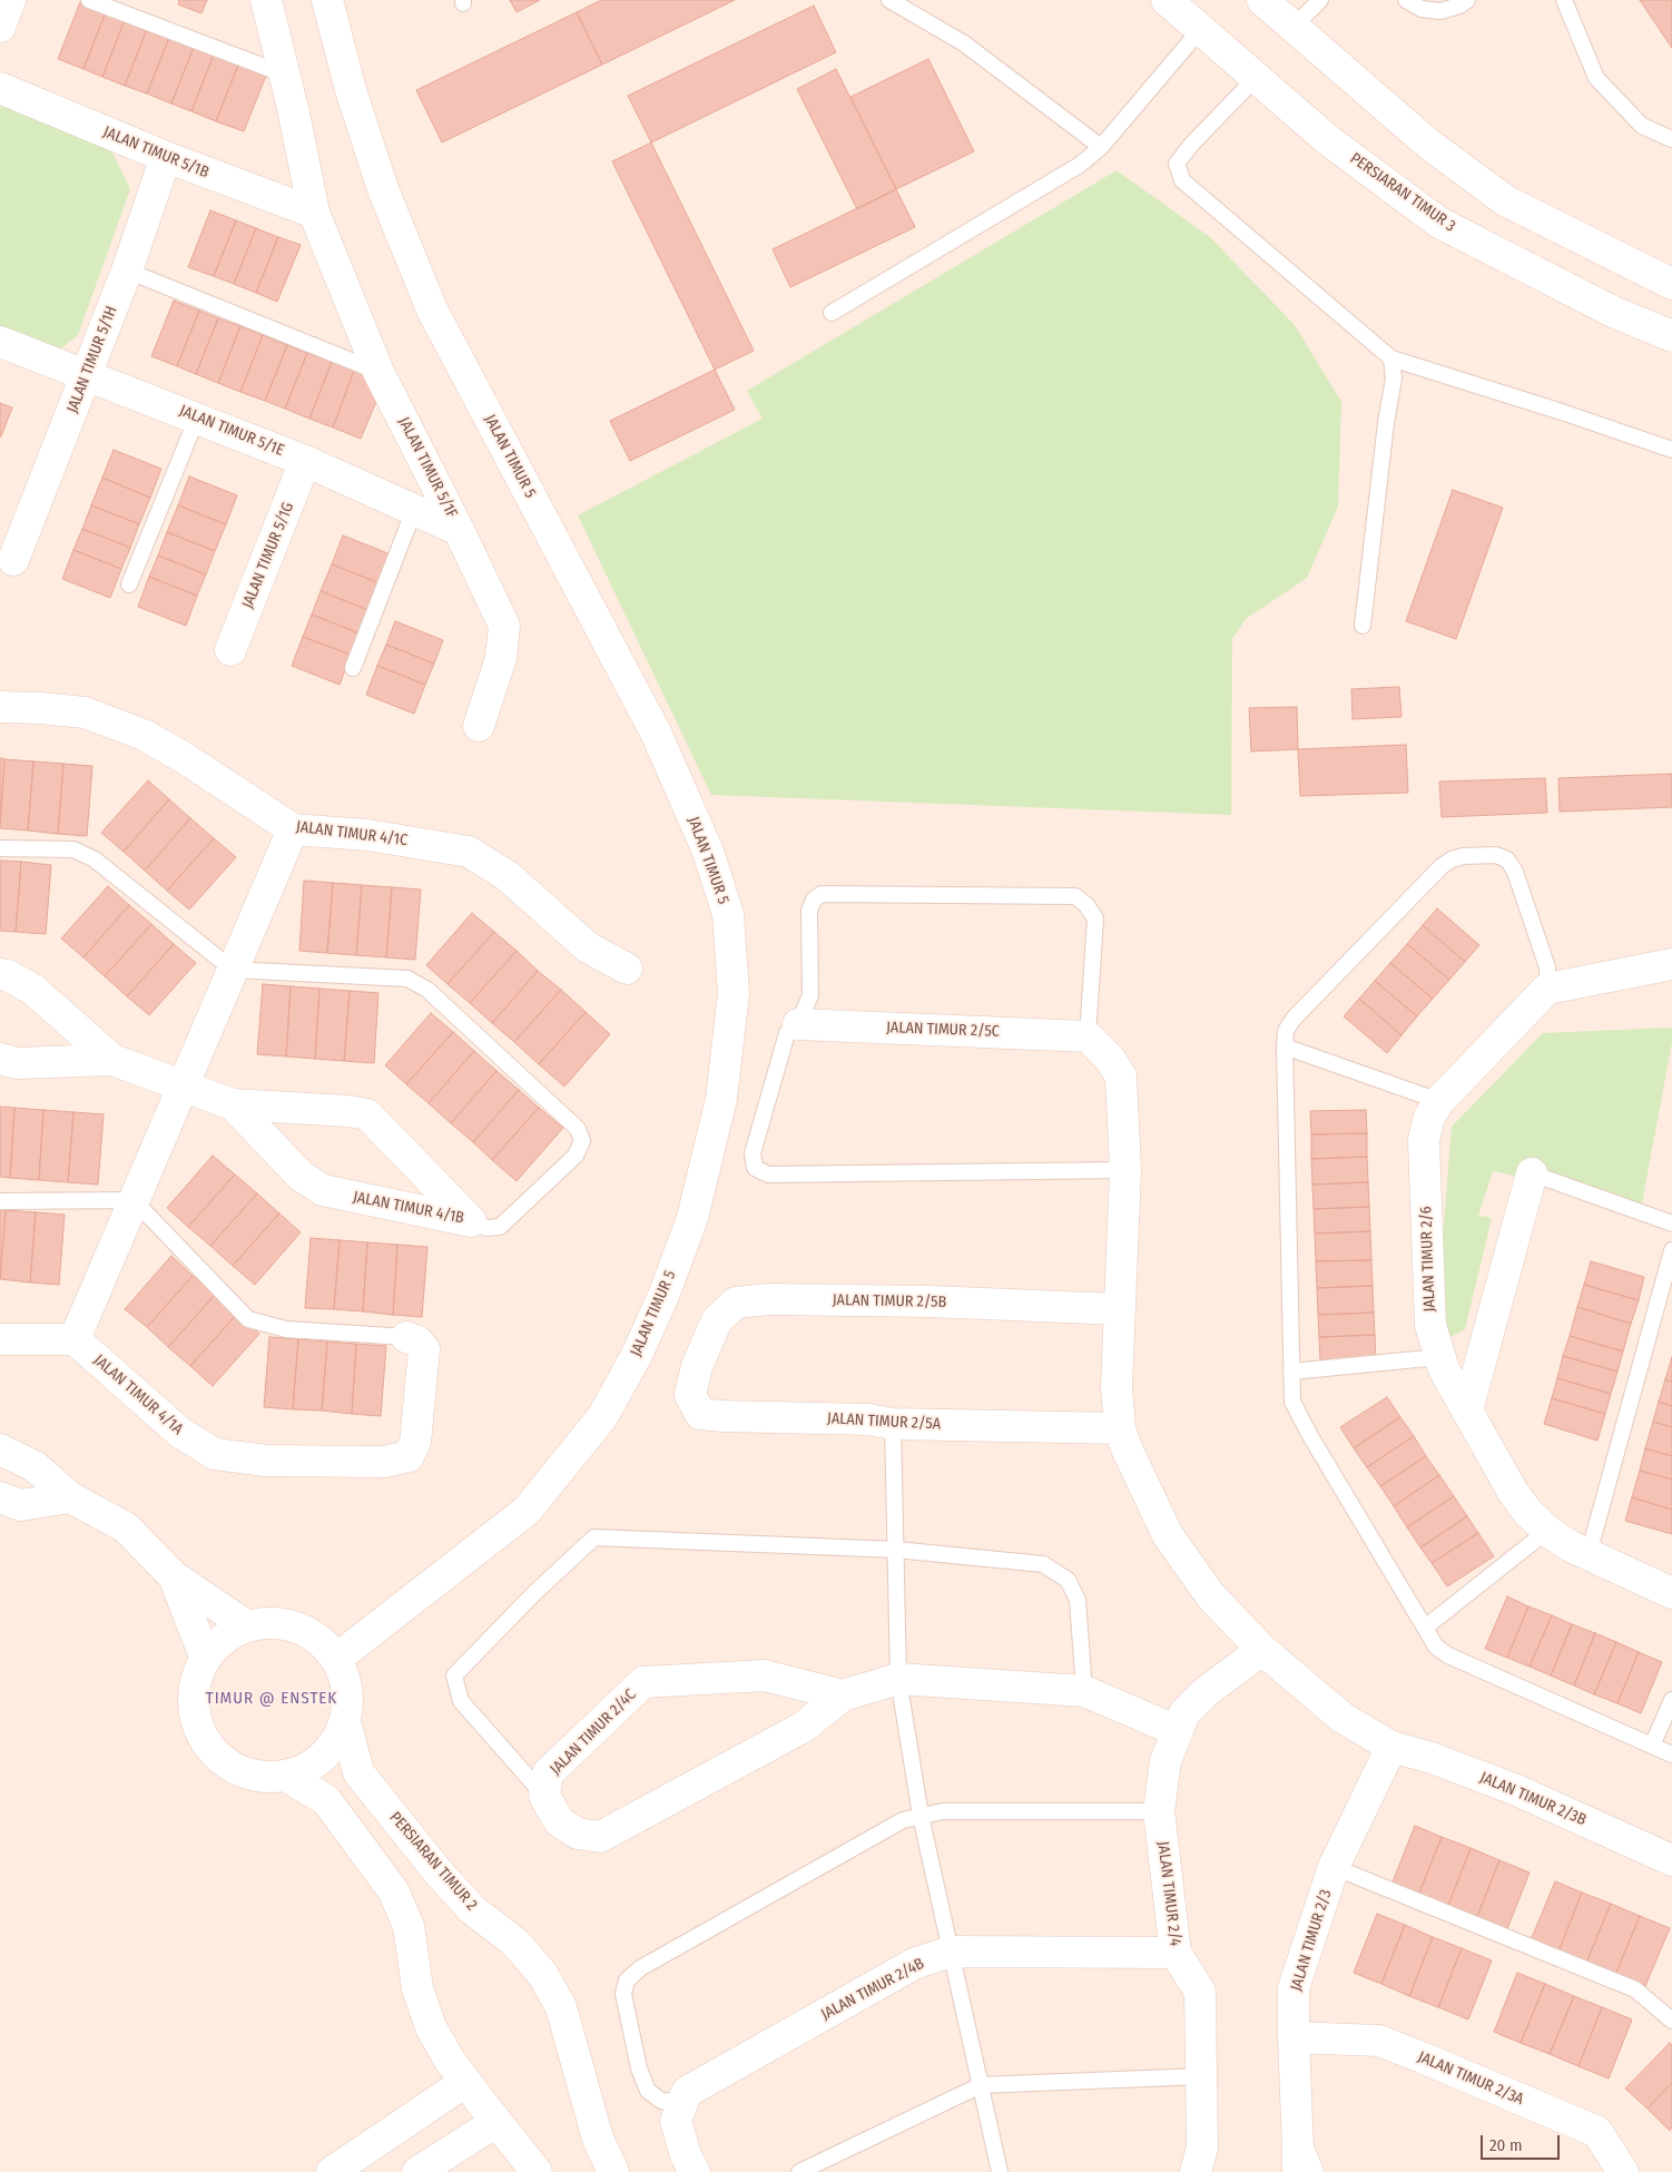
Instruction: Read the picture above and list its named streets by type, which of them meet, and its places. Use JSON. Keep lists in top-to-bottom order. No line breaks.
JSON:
{"streets":{"street":["JALAN TIMUR 5/1B","PERSIARAN TIMUR 3","JALAN TIMUR 5/1H","JALAN TIMUR 5/1E","JALAN TIMUR 5","JALAN TIMUR 5/1F","JALAN TIMUR 5/1G","JALAN TIMUR 4/1C","JALAN TIMUR 2/5C","JALAN TIMUR 4/1B","JALAN TIMUR 2/6","JALAN TIMUR 2/5B","JALAN TIMUR 4/1A","JALAN TIMUR 2/5A","JALAN TIMUR 2/4C","JALAN TIMUR 2/3B","PERSIARAN TIMUR 2","JALAN TIMUR 2/4","JALAN TIMUR 2/3","JALAN TIMUR 2/4B","JALAN TIMUR 2/3A"]},"crossings":[["JALAN TIMUR 5/1B","JALAN TIMUR 5/1H"],["JALAN TIMUR 5/1B","JALAN TIMUR 5/1F"],["JALAN TIMUR 5/1H","JALAN TIMUR 5/1E"],["JALAN TIMUR 5/1E","JALAN TIMUR 5/1F"],["JALAN TIMUR 5/1E","JALAN TIMUR 5/1G"],["JALAN TIMUR 5","PERSIARAN TIMUR 2"],["JALAN TIMUR 2/5C","JALAN TIMUR 2/3B"],["JALAN TIMUR 2/5B","JALAN TIMUR 2/5A"],["JALAN TIMUR 2/5B","JALAN TIMUR 2/3B"],["JALAN TIMUR 2/5A","JALAN TIMUR 2/3B"],["JALAN TIMUR 2/4C","JALAN TIMUR 2/4"],["JALAN TIMUR 2/3B","JALAN TIMUR 2/4"],["JALAN TIMUR 2/3B","JALAN TIMUR 2/3"],["JALAN TIMUR 2/4","JALAN TIMUR 2/4B"],["JALAN TIMUR 2/3","JALAN TIMUR 2/3A"]],"districts":["TIMUR @ ENSTEK"],"scale_bar":"20 m"}
